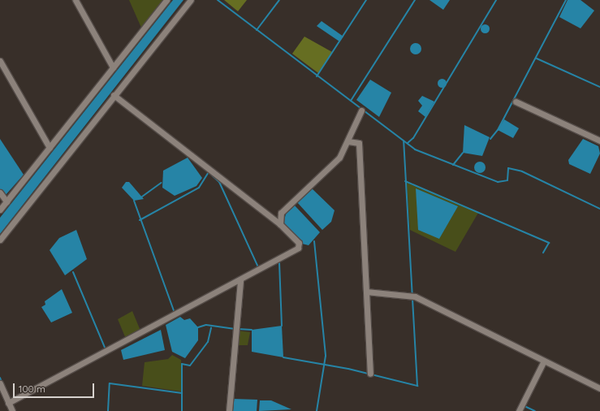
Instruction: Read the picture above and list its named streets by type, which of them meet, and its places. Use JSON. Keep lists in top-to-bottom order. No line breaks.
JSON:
{"scale_bar":"100 m"}
